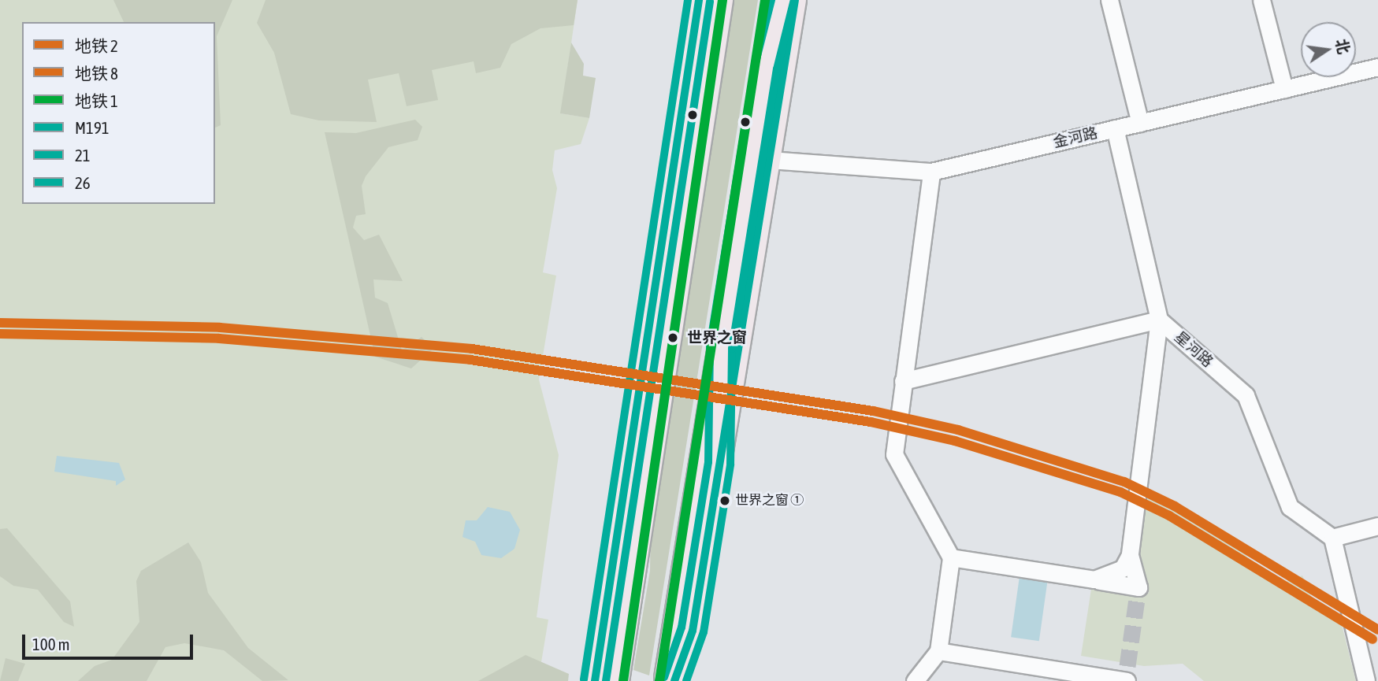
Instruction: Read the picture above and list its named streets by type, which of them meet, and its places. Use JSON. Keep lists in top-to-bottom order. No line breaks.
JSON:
{"streets":{"street":["金河路","星河路"]},"places":["世界之窗","世界之窗 ①"],"lines":["metro line 1","transit line M191","transit line 26","transit line 21","metro line 2","metro line 8"],"legend":["地铁 2","地铁 8","地铁 1","M191","21","26"],"scale_bar":"100 m","north":"right"}
